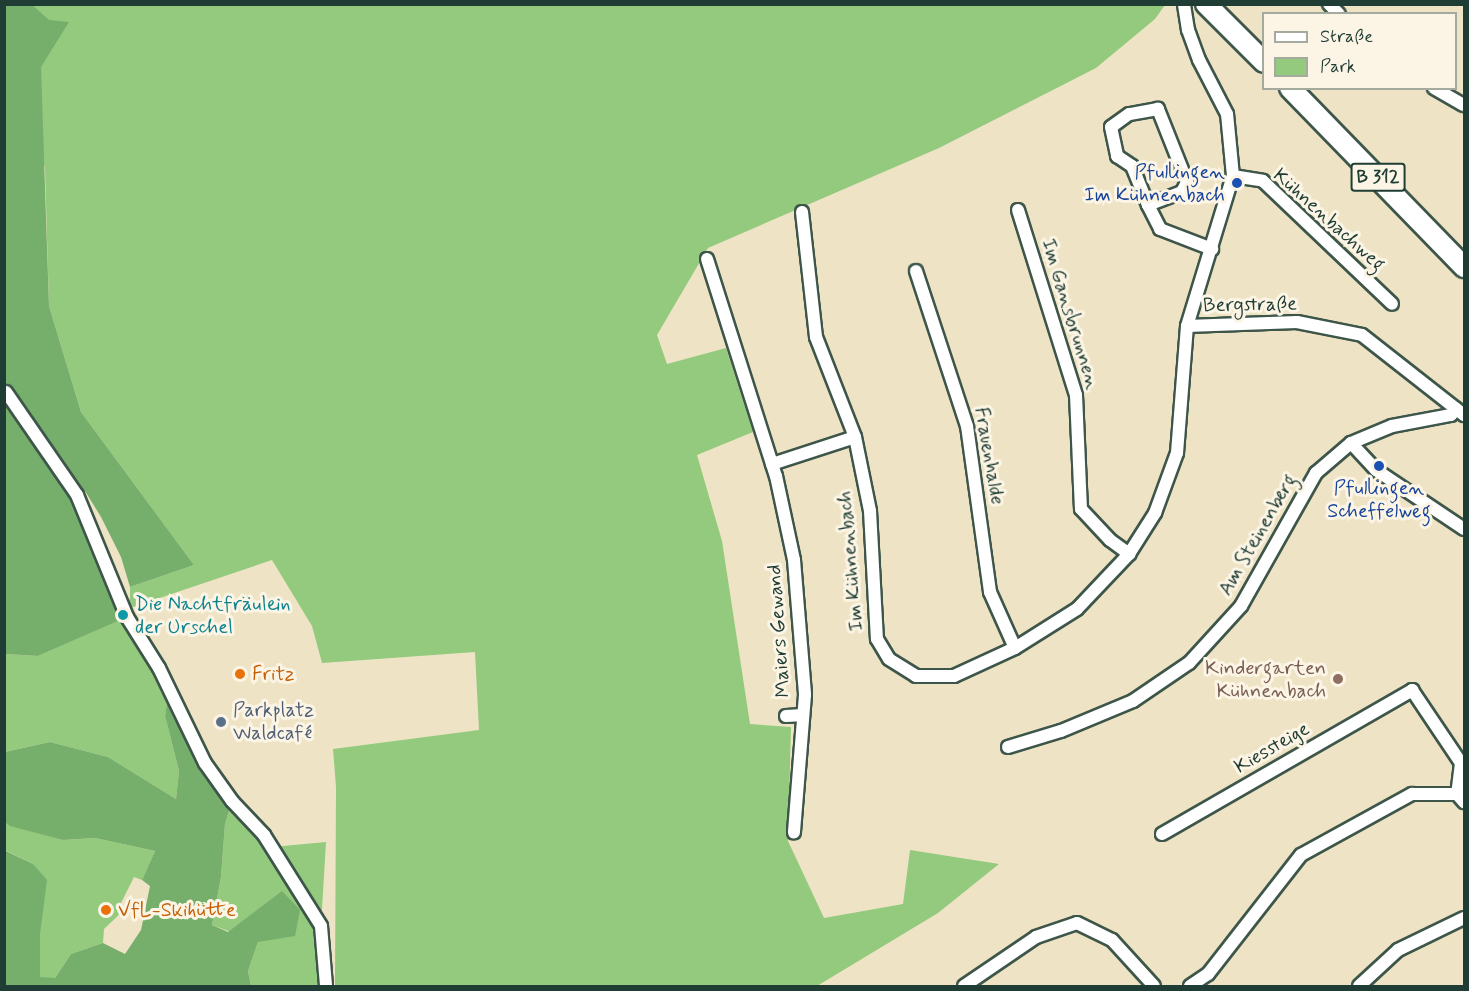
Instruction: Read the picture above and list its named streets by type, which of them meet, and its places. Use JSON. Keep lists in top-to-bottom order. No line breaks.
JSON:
{"streets":{"main road":["B 312"],"street":["Kühnenbachweg","Bergstraße","Im Gansbrunnen","Frauenhalde","Am Steinenberg","Im Kühnenbach","Maiers Gewand","Kiessteige"]},"crossings":[["Kühnenbachweg","Im Kühnenbach"],["Bergstraße","Am Steinenberg"],["Bergstraße","Im Kühnenbach"],["Im Gansbrunnen","Im Kühnenbach"],["Frauenhalde","Im Kühnenbach"]],"places":["Pfullingen Im Kühnenbach","Pfullingen Scheffelweg","Die Nachtfräulein der Urschel","Fritz","Kindergarten Kühnenbach","Parkplatz Waldcafé","VfL-Skihütte"],"legend":["Straße","Park"]}
